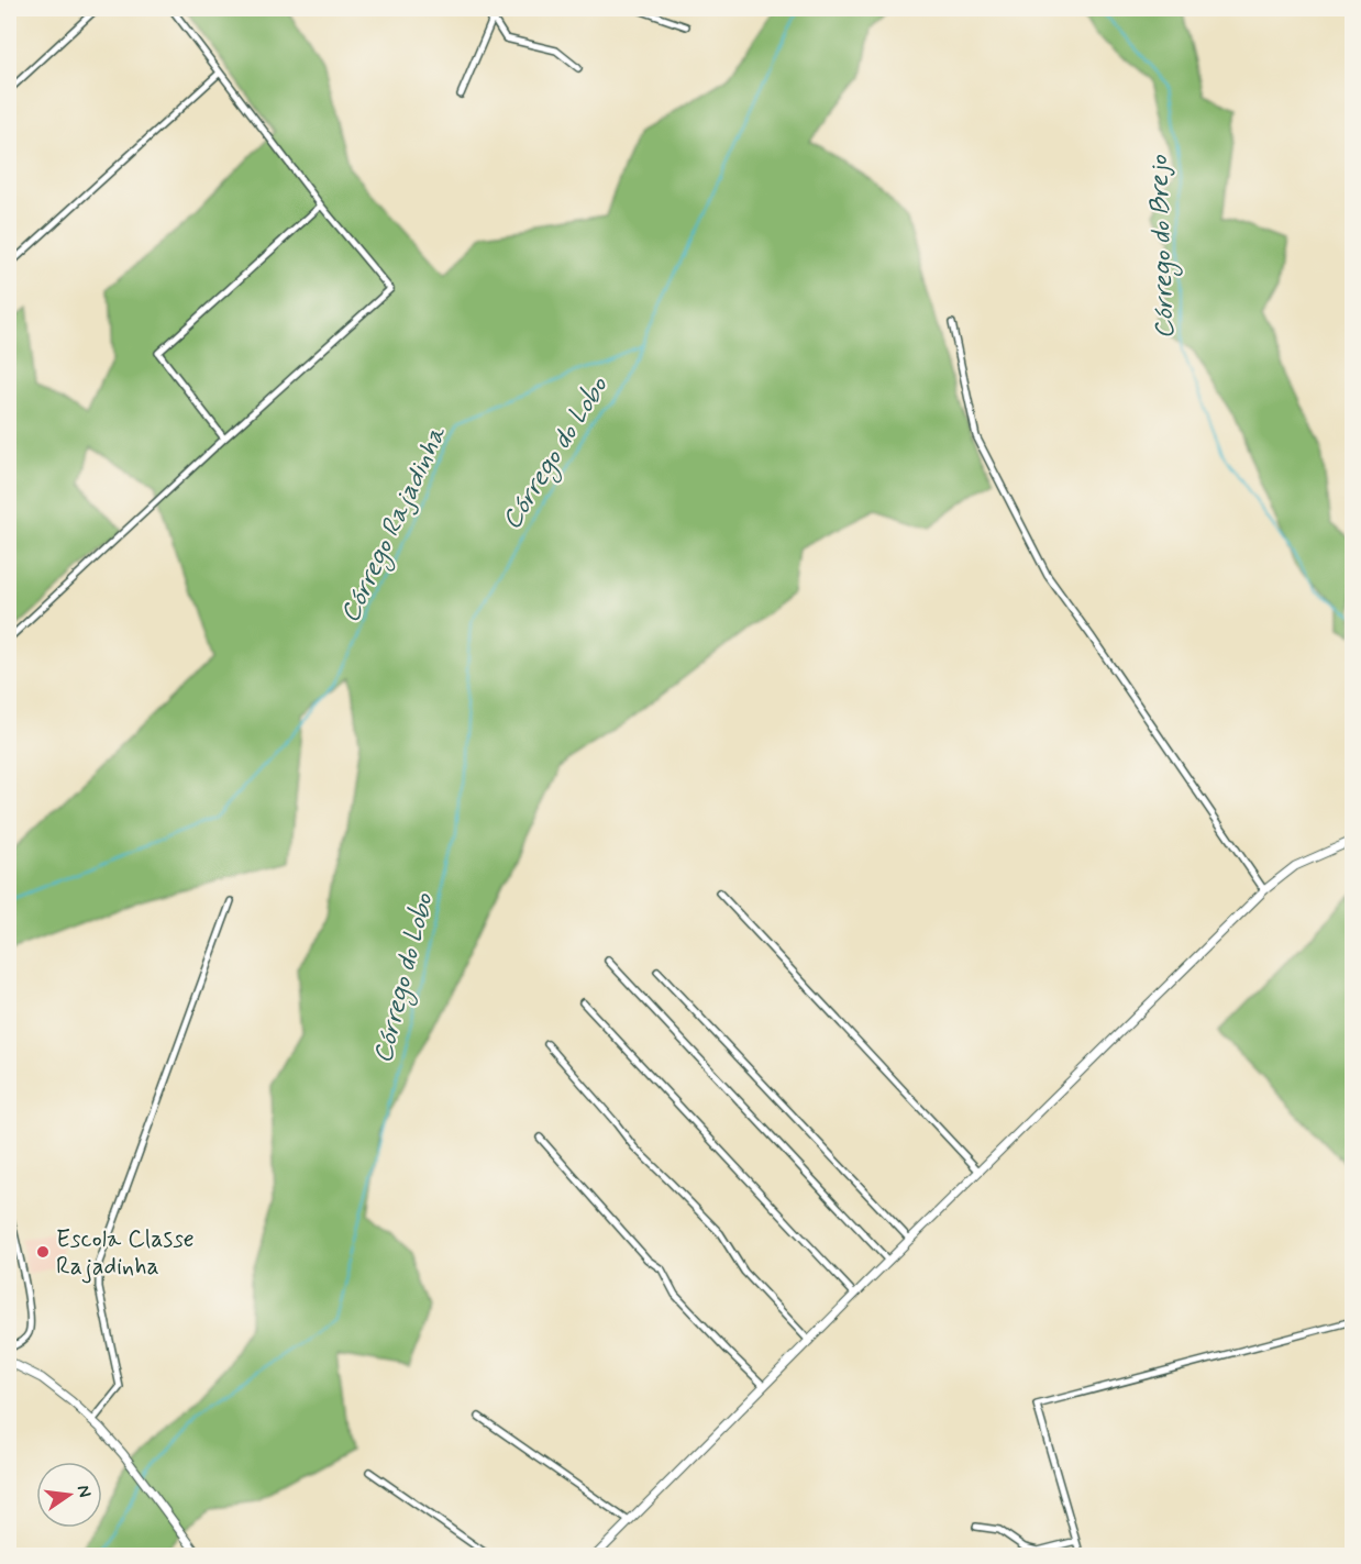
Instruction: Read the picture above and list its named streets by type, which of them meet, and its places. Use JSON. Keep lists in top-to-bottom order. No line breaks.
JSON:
{"water":["Córrego do Brejo","Córrego do Lobo","Córrego Rajadinha"],"places":["Escola Classe Rajadinha"],"north":"right"}
